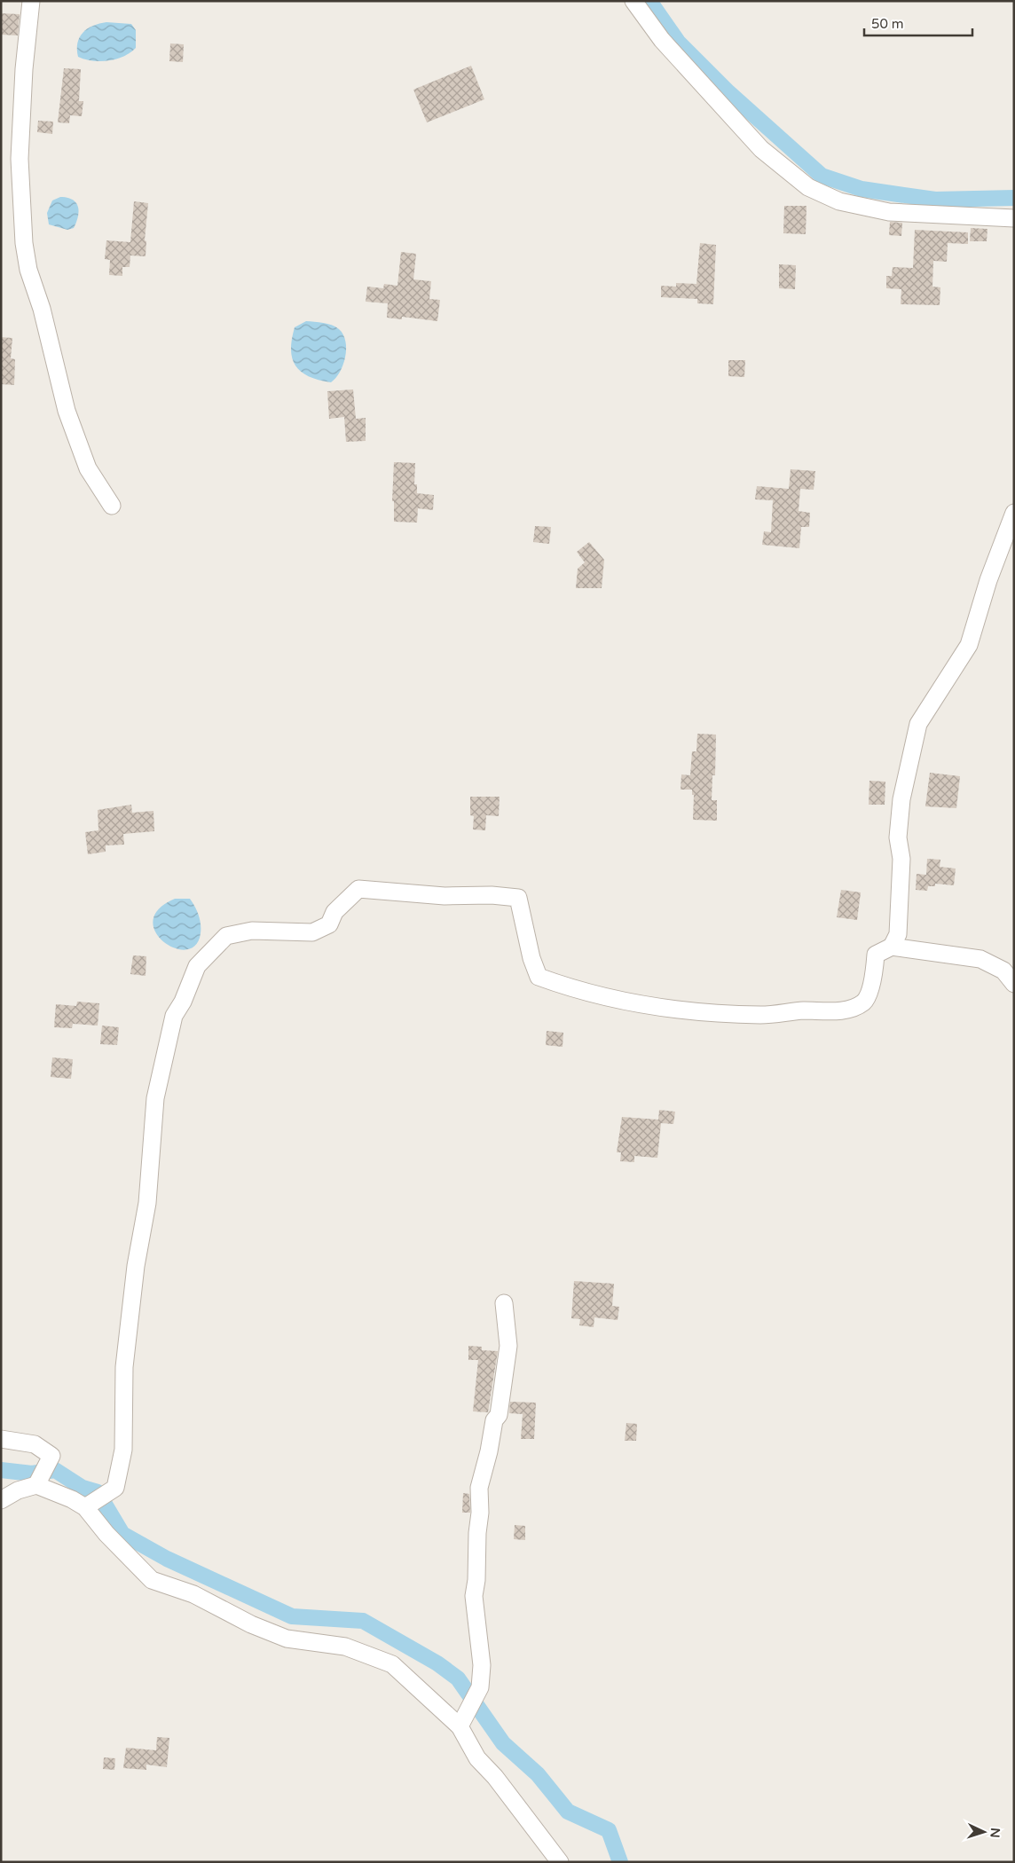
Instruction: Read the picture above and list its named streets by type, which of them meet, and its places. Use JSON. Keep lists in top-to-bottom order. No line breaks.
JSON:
{"scale_bar":"50 m","north":"right"}
